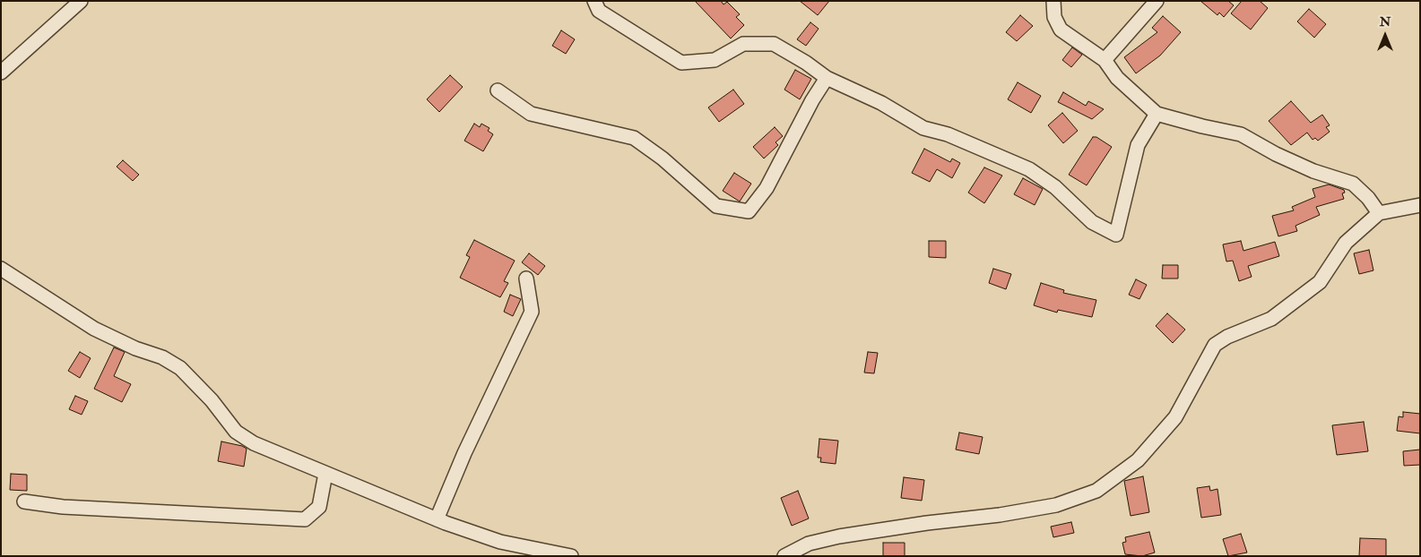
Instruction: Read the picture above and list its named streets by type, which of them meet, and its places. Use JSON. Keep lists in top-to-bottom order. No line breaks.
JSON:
{"north":"top"}
